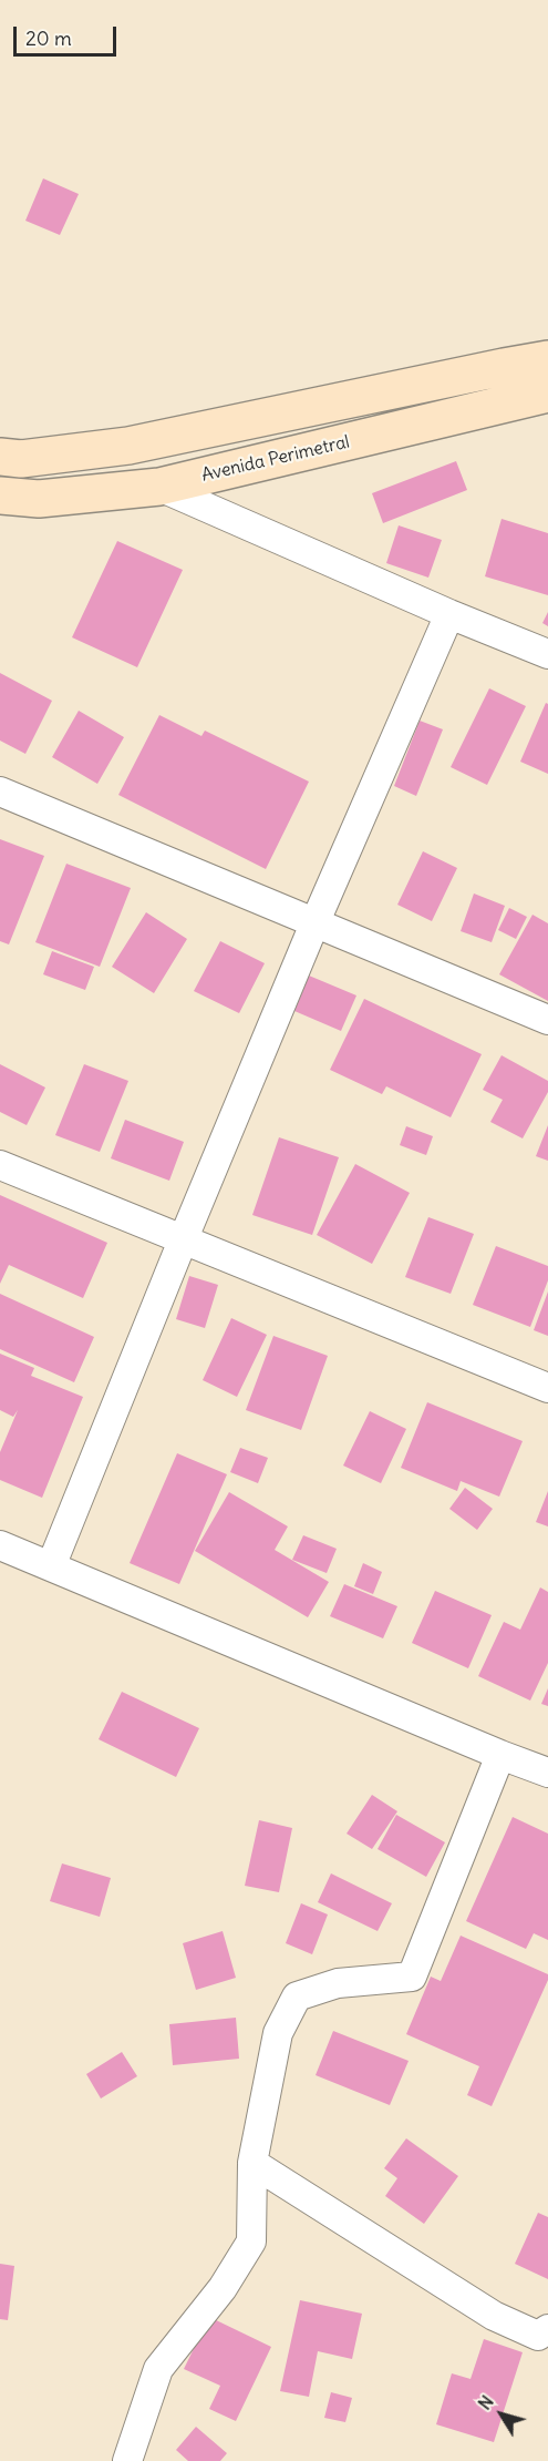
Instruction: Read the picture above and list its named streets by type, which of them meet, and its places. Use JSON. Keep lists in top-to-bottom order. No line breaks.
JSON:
{"streets":{"main road":["Avenida Perimetral"]},"scale_bar":"20 m","north":"top left"}
